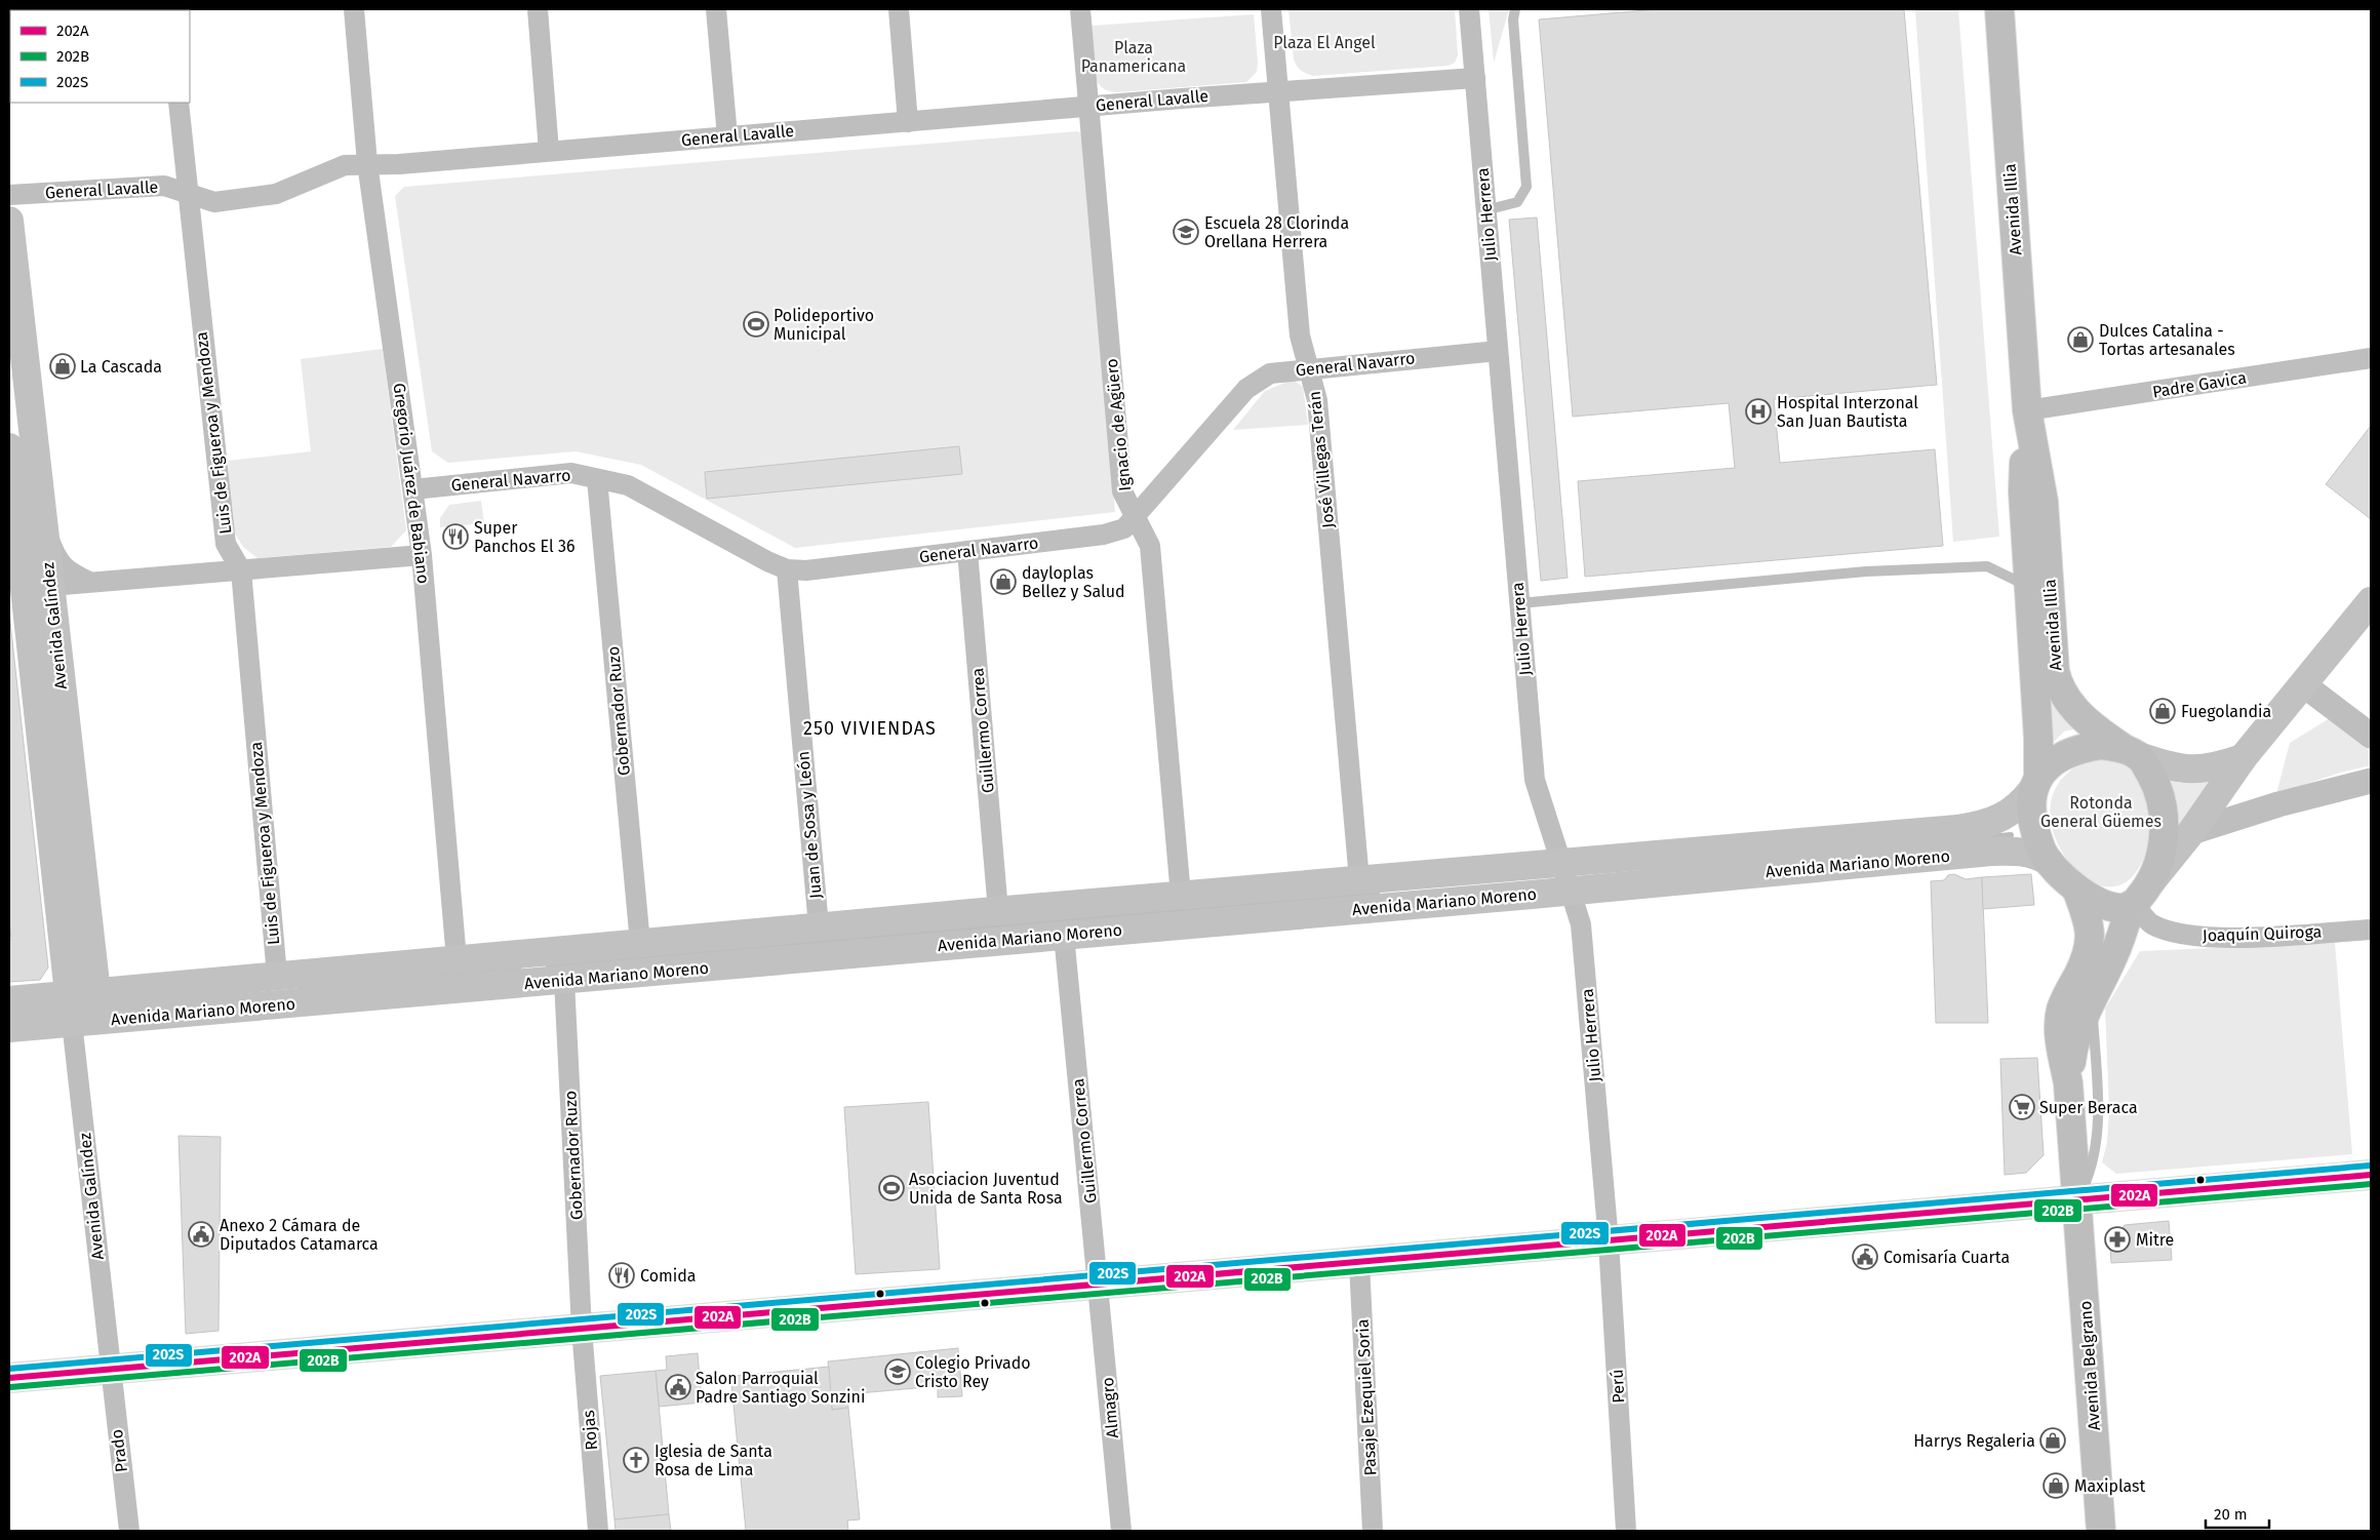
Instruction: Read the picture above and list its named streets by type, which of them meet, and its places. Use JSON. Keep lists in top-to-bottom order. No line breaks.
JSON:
{"streets":{"main road":["Avenida Illia","Avenida Galíndez","Avenida Mariano Moreno","Avenida Belgrano"],"street":["General Lavalle","Julio Herrera","General Navarro","Padre Gavica","Ignacio de Agüero","Luis de Figueroa y Mendoza","José Villegas Terán","Gregorio Juárez de Babiano","Gobernador Ruzo","Guillermo Correa","Juan de Sosa y León","Joaquín Quiroga","Perú","Pasaje Ezequiel Soria","Almagro","Rojas","Prado"]},"crossings":[["General Lavalle","Julio Herrera"],["General Lavalle","Ignacio de Agüero"],["General Lavalle","Luis de Figueroa y Mendoza"],["General Lavalle","José Villegas Terán"],["General Lavalle","Gregorio Juárez de Babiano"],["Avenida Illia","Padre Gavica"],["Avenida Illia","Avenida Mariano Moreno"],["Avenida Illia","Joaquín Quiroga"],["Julio Herrera","General Navarro"],["Julio Herrera","Avenida Mariano Moreno"],["Julio Herrera","Perú"],["General Navarro","Ignacio de Agüero"],["General Navarro","José Villegas Terán"],["General Navarro","Gregorio Juárez de Babiano"],["General Navarro","Gobernador Ruzo"],["General Navarro","Guillermo Correa"],["General Navarro","Juan de Sosa y León"],["Ignacio de Agüero","Avenida Mariano Moreno"],["Luis de Figueroa y Mendoza","Avenida Mariano Moreno"],["José Villegas Terán","Avenida Mariano Moreno"],["Gregorio Juárez de Babiano","Avenida Mariano Moreno"],["Avenida Galíndez","Avenida Mariano Moreno"],["Avenida Galíndez","Prado"],["Gobernador Ruzo","Avenida Mariano Moreno"],["Gobernador Ruzo","Rojas"],["Guillermo Correa","Avenida Mariano Moreno"],["Guillermo Correa","Almagro"],["Juan de Sosa y León","Avenida Mariano Moreno"],["Avenida Mariano Moreno","Joaquín Quiroga"]],"districts":["250 VIVIENDAS"],"parks":["Plaza El Angel","Plaza Panamericana","Rotonda General Güemes"],"places":{"school or university":["Escuela 28 Clorinda Orellana Herrera","Colegio Privado Cristo Rey"],"sports":["Polideportivo Municipal","Asociacion Juventud Unida de Santa Rosa"],"shop":["Dulces Catalina - Tortas artesanales","La Cascada","dayloplas Bellez y Salud","Fuegolandia","Harrys Regaleria","Maxiplast"],"hospital":["Hospital Interzonal San Juan Bautista"],"restaurant":["Super Panchos El 36","Comida"],"supermarket":["Super Beraca"],"public building":["Anexo 2 Cámara de Diputados Catamarca","Comisaría Cuarta","Salon Parroquial Padre Santiago Sonzini"],"pharmacy":["Mitre"],"church":["Iglesia de Santa Rosa de Lima"]},"lines":["transit line 202S","transit line 202A","transit line 202B"],"legend":["202A","202B","202S"],"scale_bar":"20 m"}
